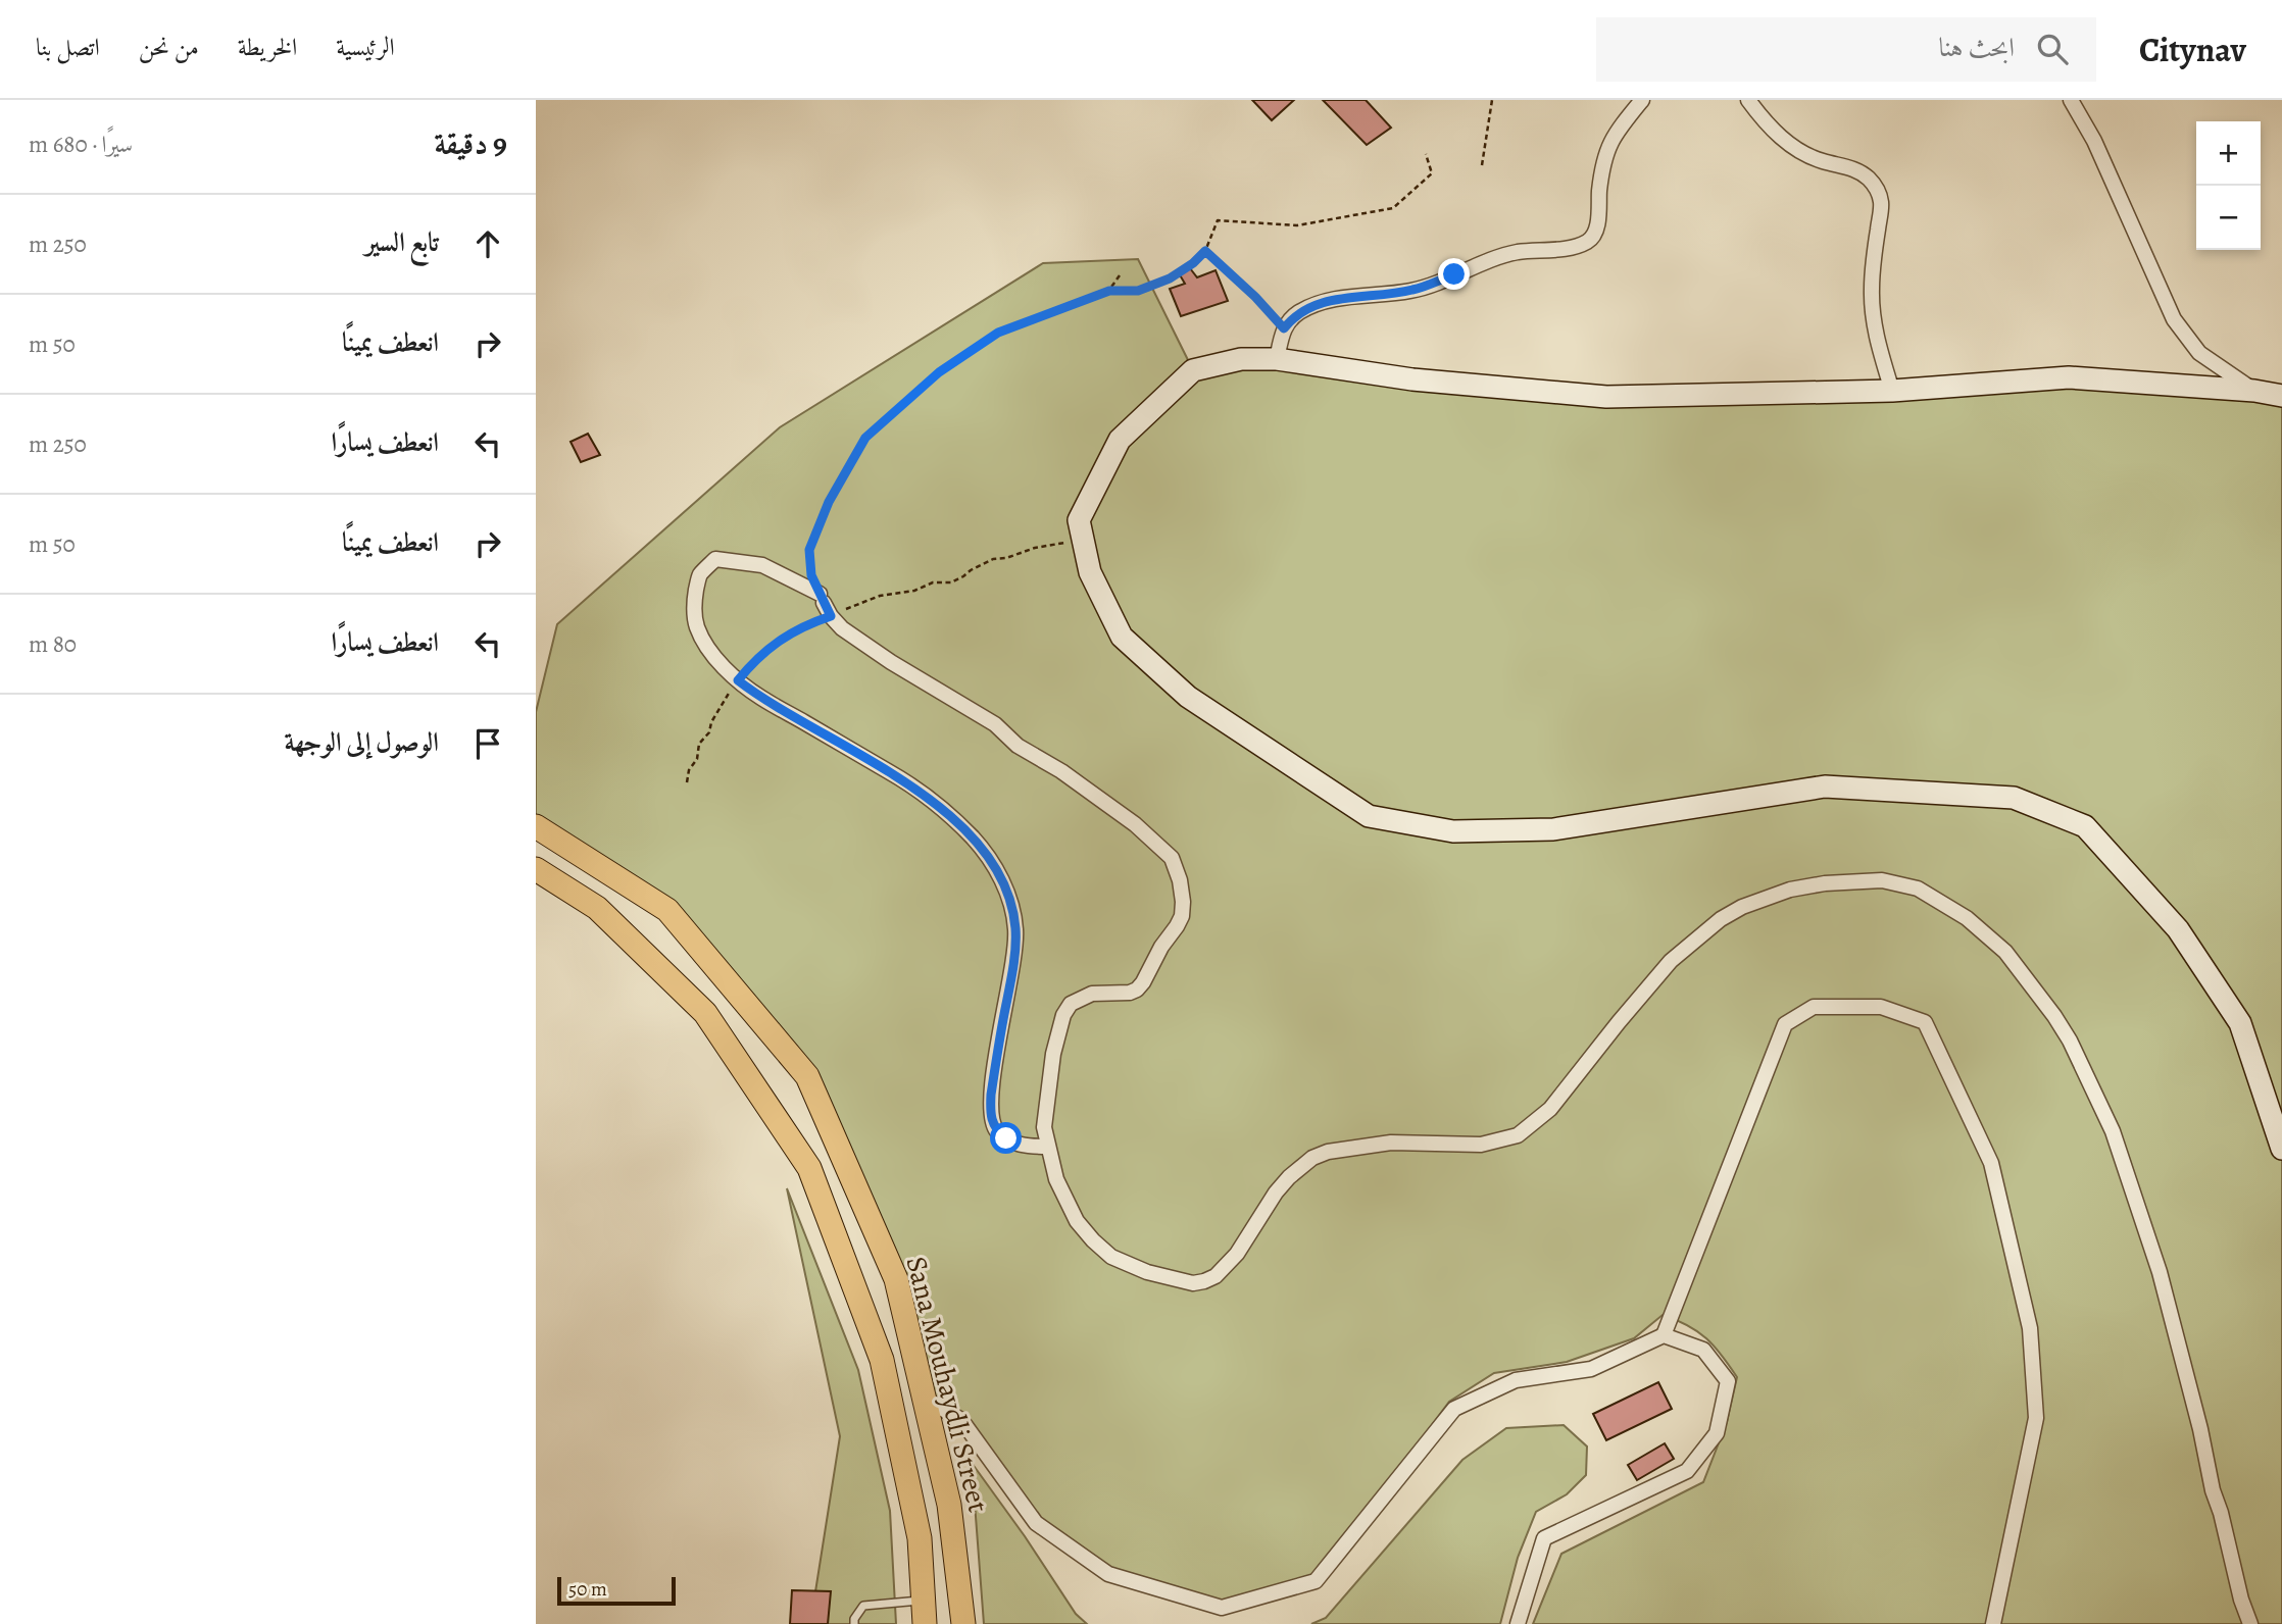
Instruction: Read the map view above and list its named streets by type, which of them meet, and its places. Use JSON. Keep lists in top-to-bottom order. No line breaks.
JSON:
{"streets":{"main road":["Sana Mouhaydli Street"]},"scale_bar":"50 m","page":{"header":"Citynav","search":"ابحث هنا","nav":["الرئيسية","الخريطة","من نحن","اتصل بنا"],"heading":["9 دقيقة","سيرًا · 680 m"],"map_buttons":["+","−"],"list":[["تابع السير","250 m"],["انعطف يمينًا","50 m"],["انعطف يسارًا","250 m"],["انعطف يمينًا","50 m"],["انعطف يسارًا","80 m"],"الوصول إلى الوجهة"],"scale":"50 m"}}
